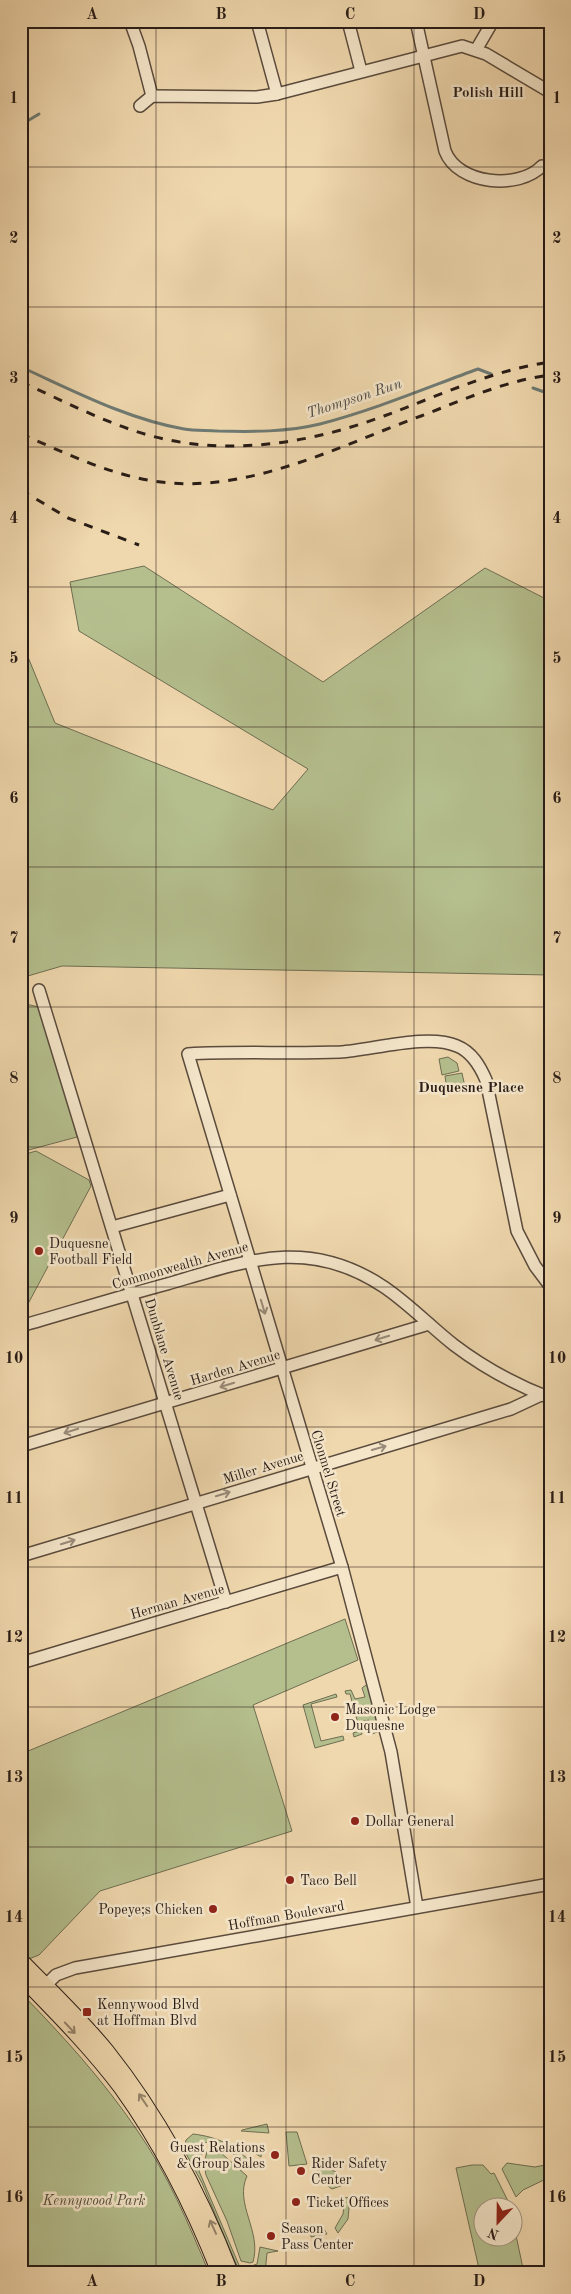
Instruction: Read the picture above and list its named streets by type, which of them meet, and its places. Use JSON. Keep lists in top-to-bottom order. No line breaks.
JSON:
{"streets":{"street":["Commonwealth Avenue","Dunblane Avenue","Harden Avenue","Miller Avenue","Clonmel Street","Herman Avenue","Hoffman Boulevard"]},"crossings":[["Commonwealth Avenue","Dunblane Avenue"],["Commonwealth Avenue","Harden Avenue"],["Commonwealth Avenue","Miller Avenue"],["Commonwealth Avenue","Clonmel Street"],["Dunblane Avenue","Harden Avenue"],["Dunblane Avenue","Miller Avenue"],["Dunblane Avenue","Herman Avenue"],["Harden Avenue","Clonmel Street"],["Miller Avenue","Clonmel Street"],["Clonmel Street","Herman Avenue"],["Clonmel Street","Hoffman Boulevard"]],"one_way":["Harden Avenue","Miller Avenue"],"districts":["Polish Hill","Duquesne Place"],"water":["Thompson Run"],"parks":["Kennywood Park"],"places":{"other":["Duquesne Football Field","Masonic Lodge Duquesne","Dollar General","Taco Bell","Popeye;s Chicken","Guest Relations & Group Sales","Rider Safety Center","Ticket Offices","Season Pass Center"],"transit":["Kennywood Blvd at Hoffman Blvd"]},"north":"bottom","grid":{"columns":["A","B","C","D"],"rows":["1","2","3","4","5","6","7","8","9","10","11","12","13","14","15","16"]}}
